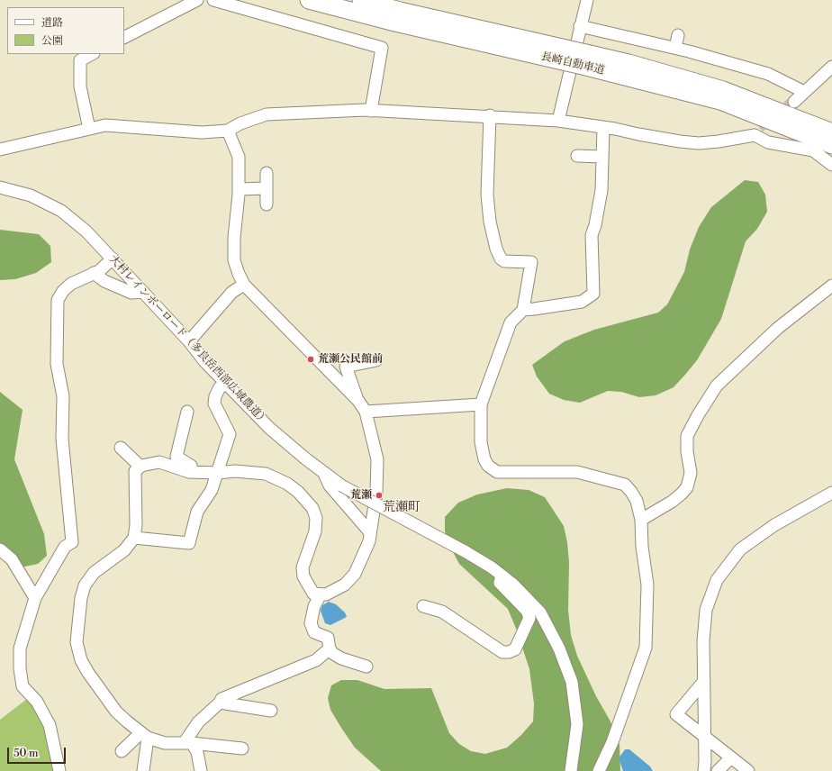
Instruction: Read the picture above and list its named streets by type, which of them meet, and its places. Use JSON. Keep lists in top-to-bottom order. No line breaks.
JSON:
{"streets":{"highway":["長崎自動車道"],"street":["大村レインボーロード（多良岳西部広域農道）"]},"districts":["荒瀬町"],"places":["荒瀬公民館前","荒瀬"],"legend":["道路","公園"],"scale_bar":"50 m"}
